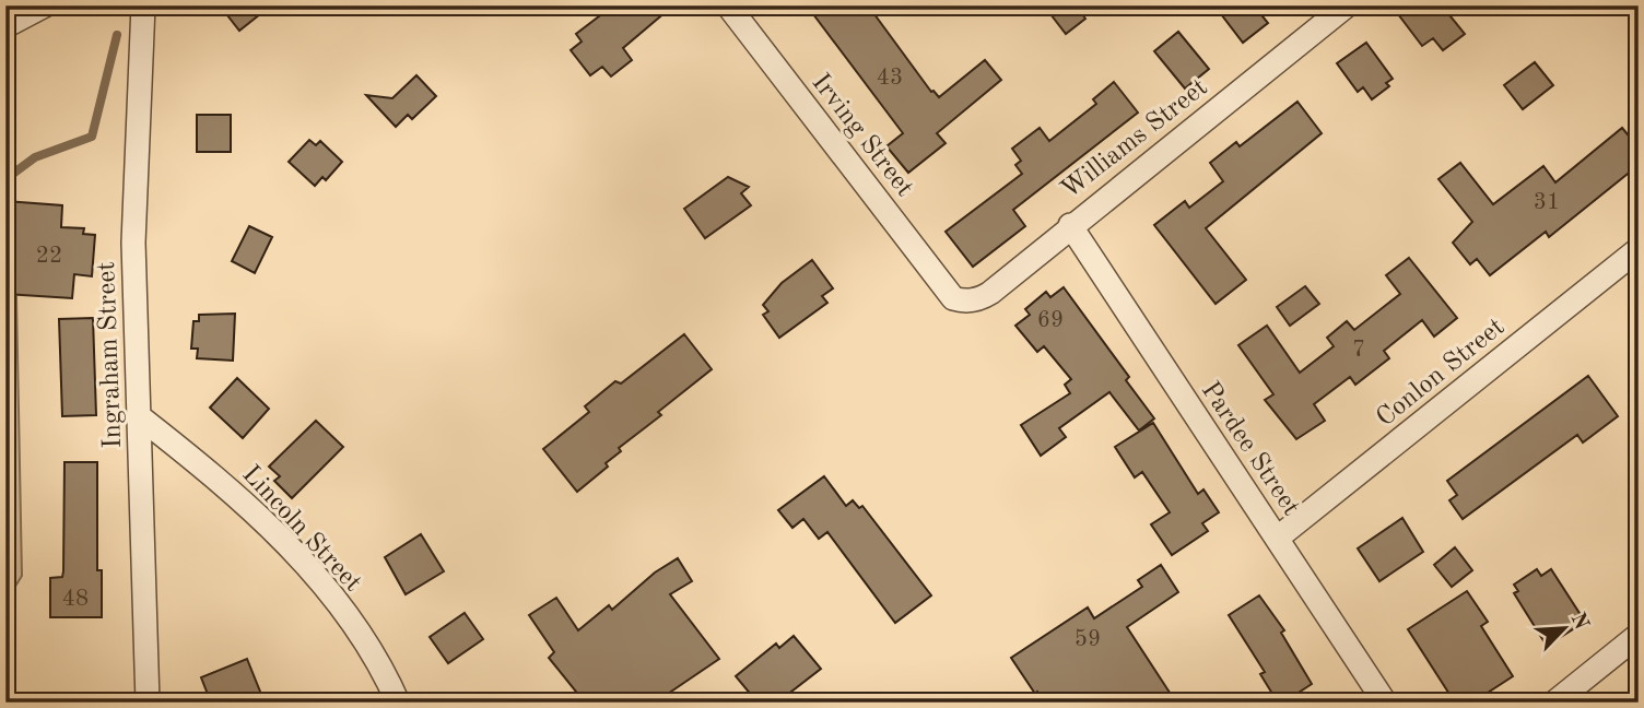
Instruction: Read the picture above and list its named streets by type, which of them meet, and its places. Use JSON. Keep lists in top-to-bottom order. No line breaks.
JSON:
{"streets":{"street":["Irving Street","Williams Street","Ingraham Street","Conlon Street","Pardee Street","Lincoln Street"]},"crossings":[["Irving Street","Williams Street"],["Williams Street","Pardee Street"],["Ingraham Street","Lincoln Street"],["Conlon Street","Pardee Street"]],"house_numbers":["43","31","22","69","7","48","59"],"north":"top right"}
